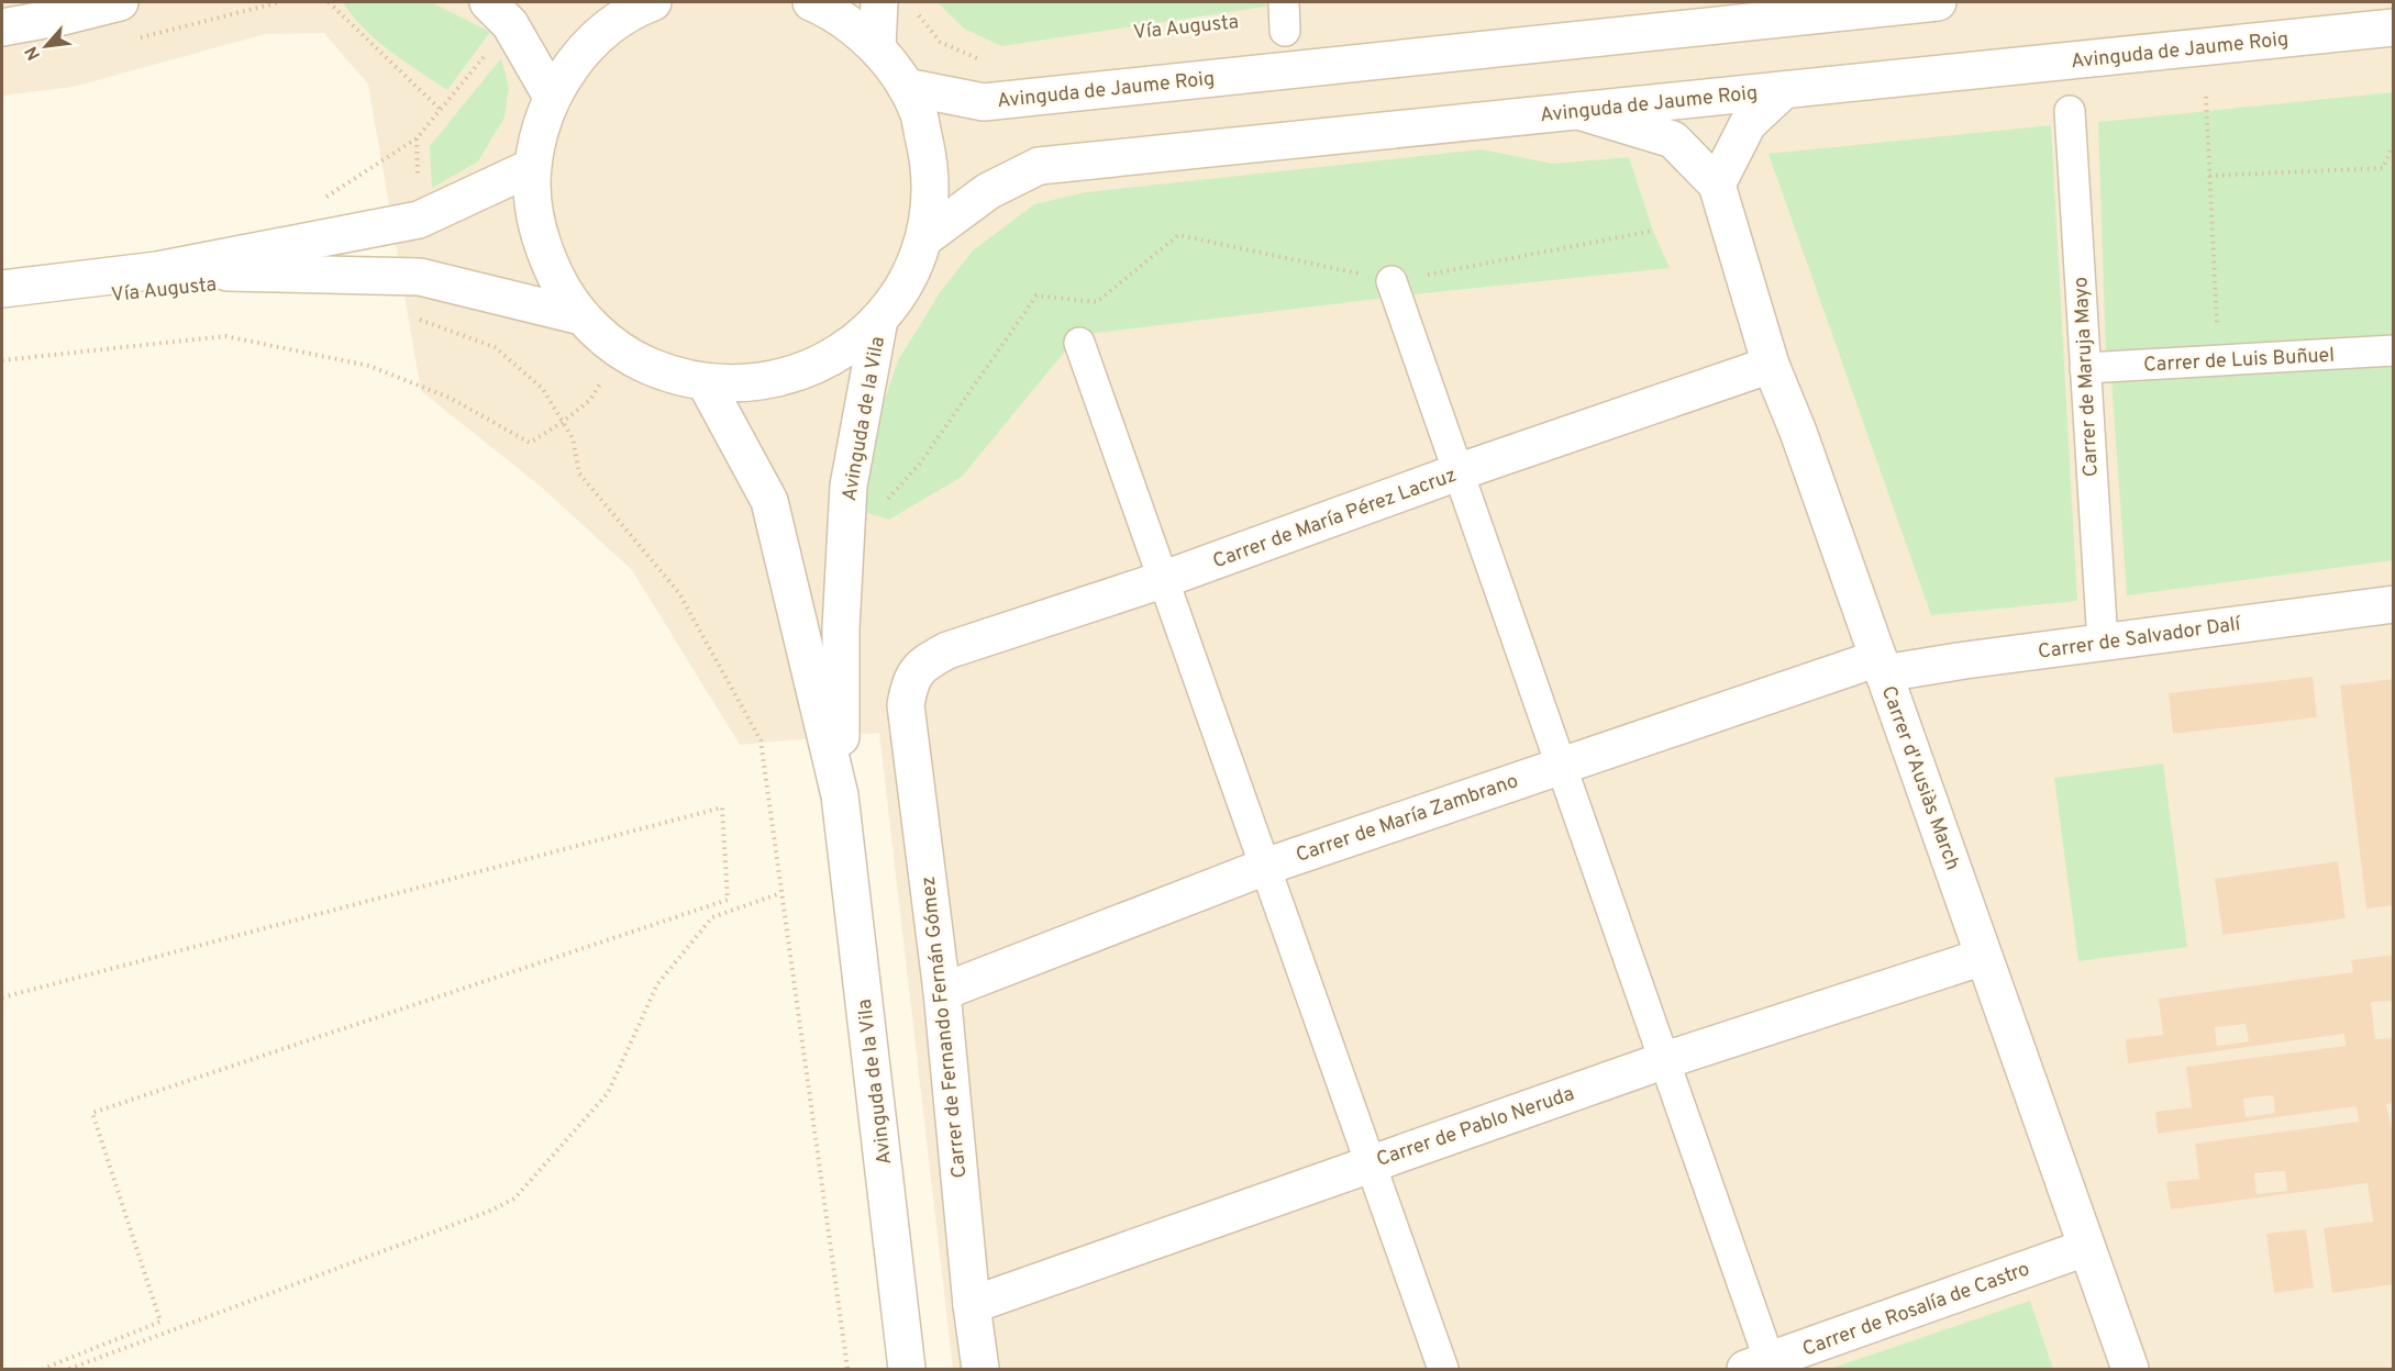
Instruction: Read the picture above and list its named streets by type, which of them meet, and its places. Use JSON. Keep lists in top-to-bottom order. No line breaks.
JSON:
{"streets":{"street":["Avinguda de Jaume Roig","Carrer de Luis Buñuel","Carrer de Maruja Mayo","Avinguda de la Vila","Carrer de María Pérez Lacruz","Carrer de Salvador Dalí","Carrer d'Ausiàs March","Carrer de María Zambrano","Carrer de Fernando Fernán Gómez","Carrer de Pablo Neruda","Carrer de Rosalía de Castro"]},"crossings":[["Avinguda de Jaume Roig","Carrer d'Ausiàs March"],["Carrer de Luis Buñuel","Carrer de Maruja Mayo"],["Carrer de Maruja Mayo","Carrer de Salvador Dalí"],["Carrer de María Pérez Lacruz","Carrer d'Ausiàs March"],["Carrer de María Pérez Lacruz","Carrer de Fernando Fernán Gómez"],["Carrer de Salvador Dalí","Carrer d'Ausiàs March"],["Carrer de Salvador Dalí","Carrer de María Zambrano"],["Carrer d'Ausiàs March","Carrer de María Zambrano"],["Carrer d'Ausiàs March","Carrer de Pablo Neruda"],["Carrer d'Ausiàs March","Carrer de Rosalía de Castro"],["Carrer de María Zambrano","Carrer de Fernando Fernán Gómez"],["Carrer de Fernando Fernán Gómez","Carrer de Pablo Neruda"]],"north":"bottom left"}
